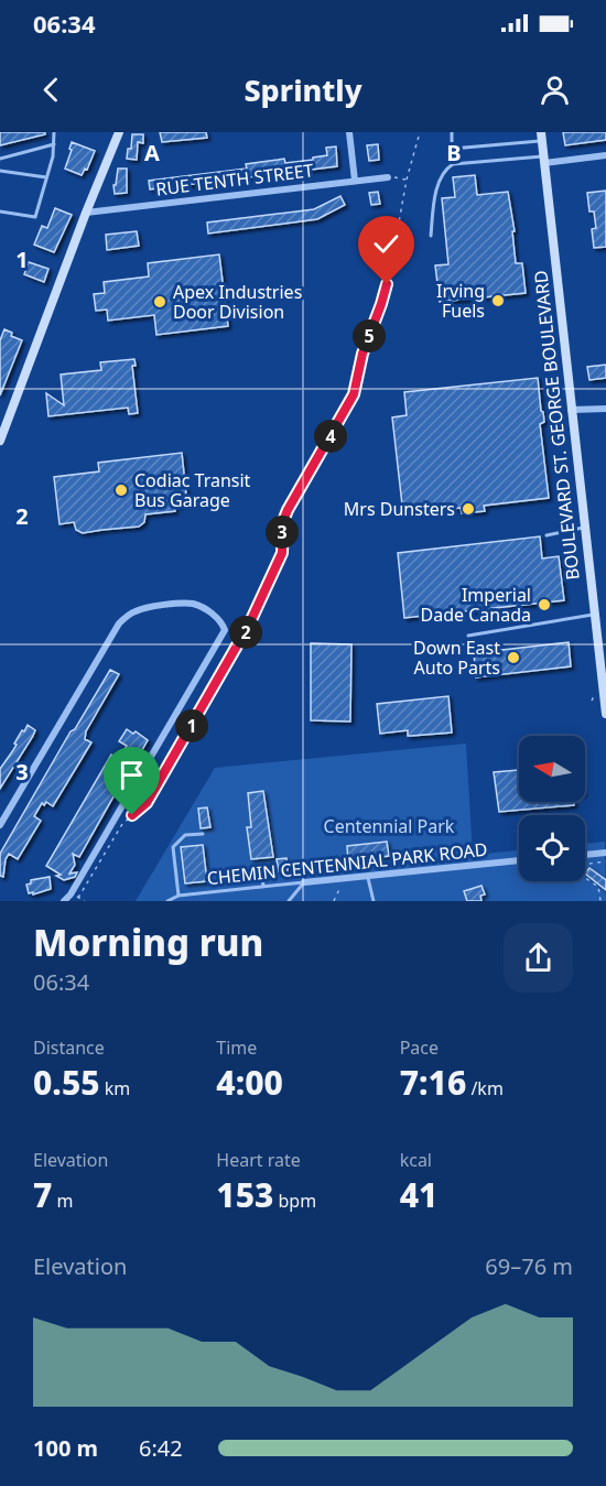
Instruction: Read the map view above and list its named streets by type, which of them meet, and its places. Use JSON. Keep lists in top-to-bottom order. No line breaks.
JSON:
{"streets":{"main road":["BOULEVARD ST. GEORGE BOULEVARD"],"street":["RUE TENTH STREET","CHEMIN CENTENNIAL PARK ROAD"]},"parks":["Centennial Park"],"places":["Irving Fuels","Apex Industries Door Division","Codiac Transit Bus Garage","Mrs Dunsters","Imperial Dade Canada","Down East Auto Parts"],"north":"left","page":{"status":"06:34","header":"Sprintly","pins":["5","4","3","2","1"],"heading":["Morning run","06:34"],"stats":[["Distance","0.55 km"],["Time","4:00"],["Pace","7:16 /km"],["Elevation","7 m"],["Heart rate","153 bpm"],["kcal","41"]],"chart":["Elevation","69–76 m"],"list":[{"name":"100 m","note":"6:42"}]},"grid":{"columns":["A","B"],"rows":["1","2","3"]}}
